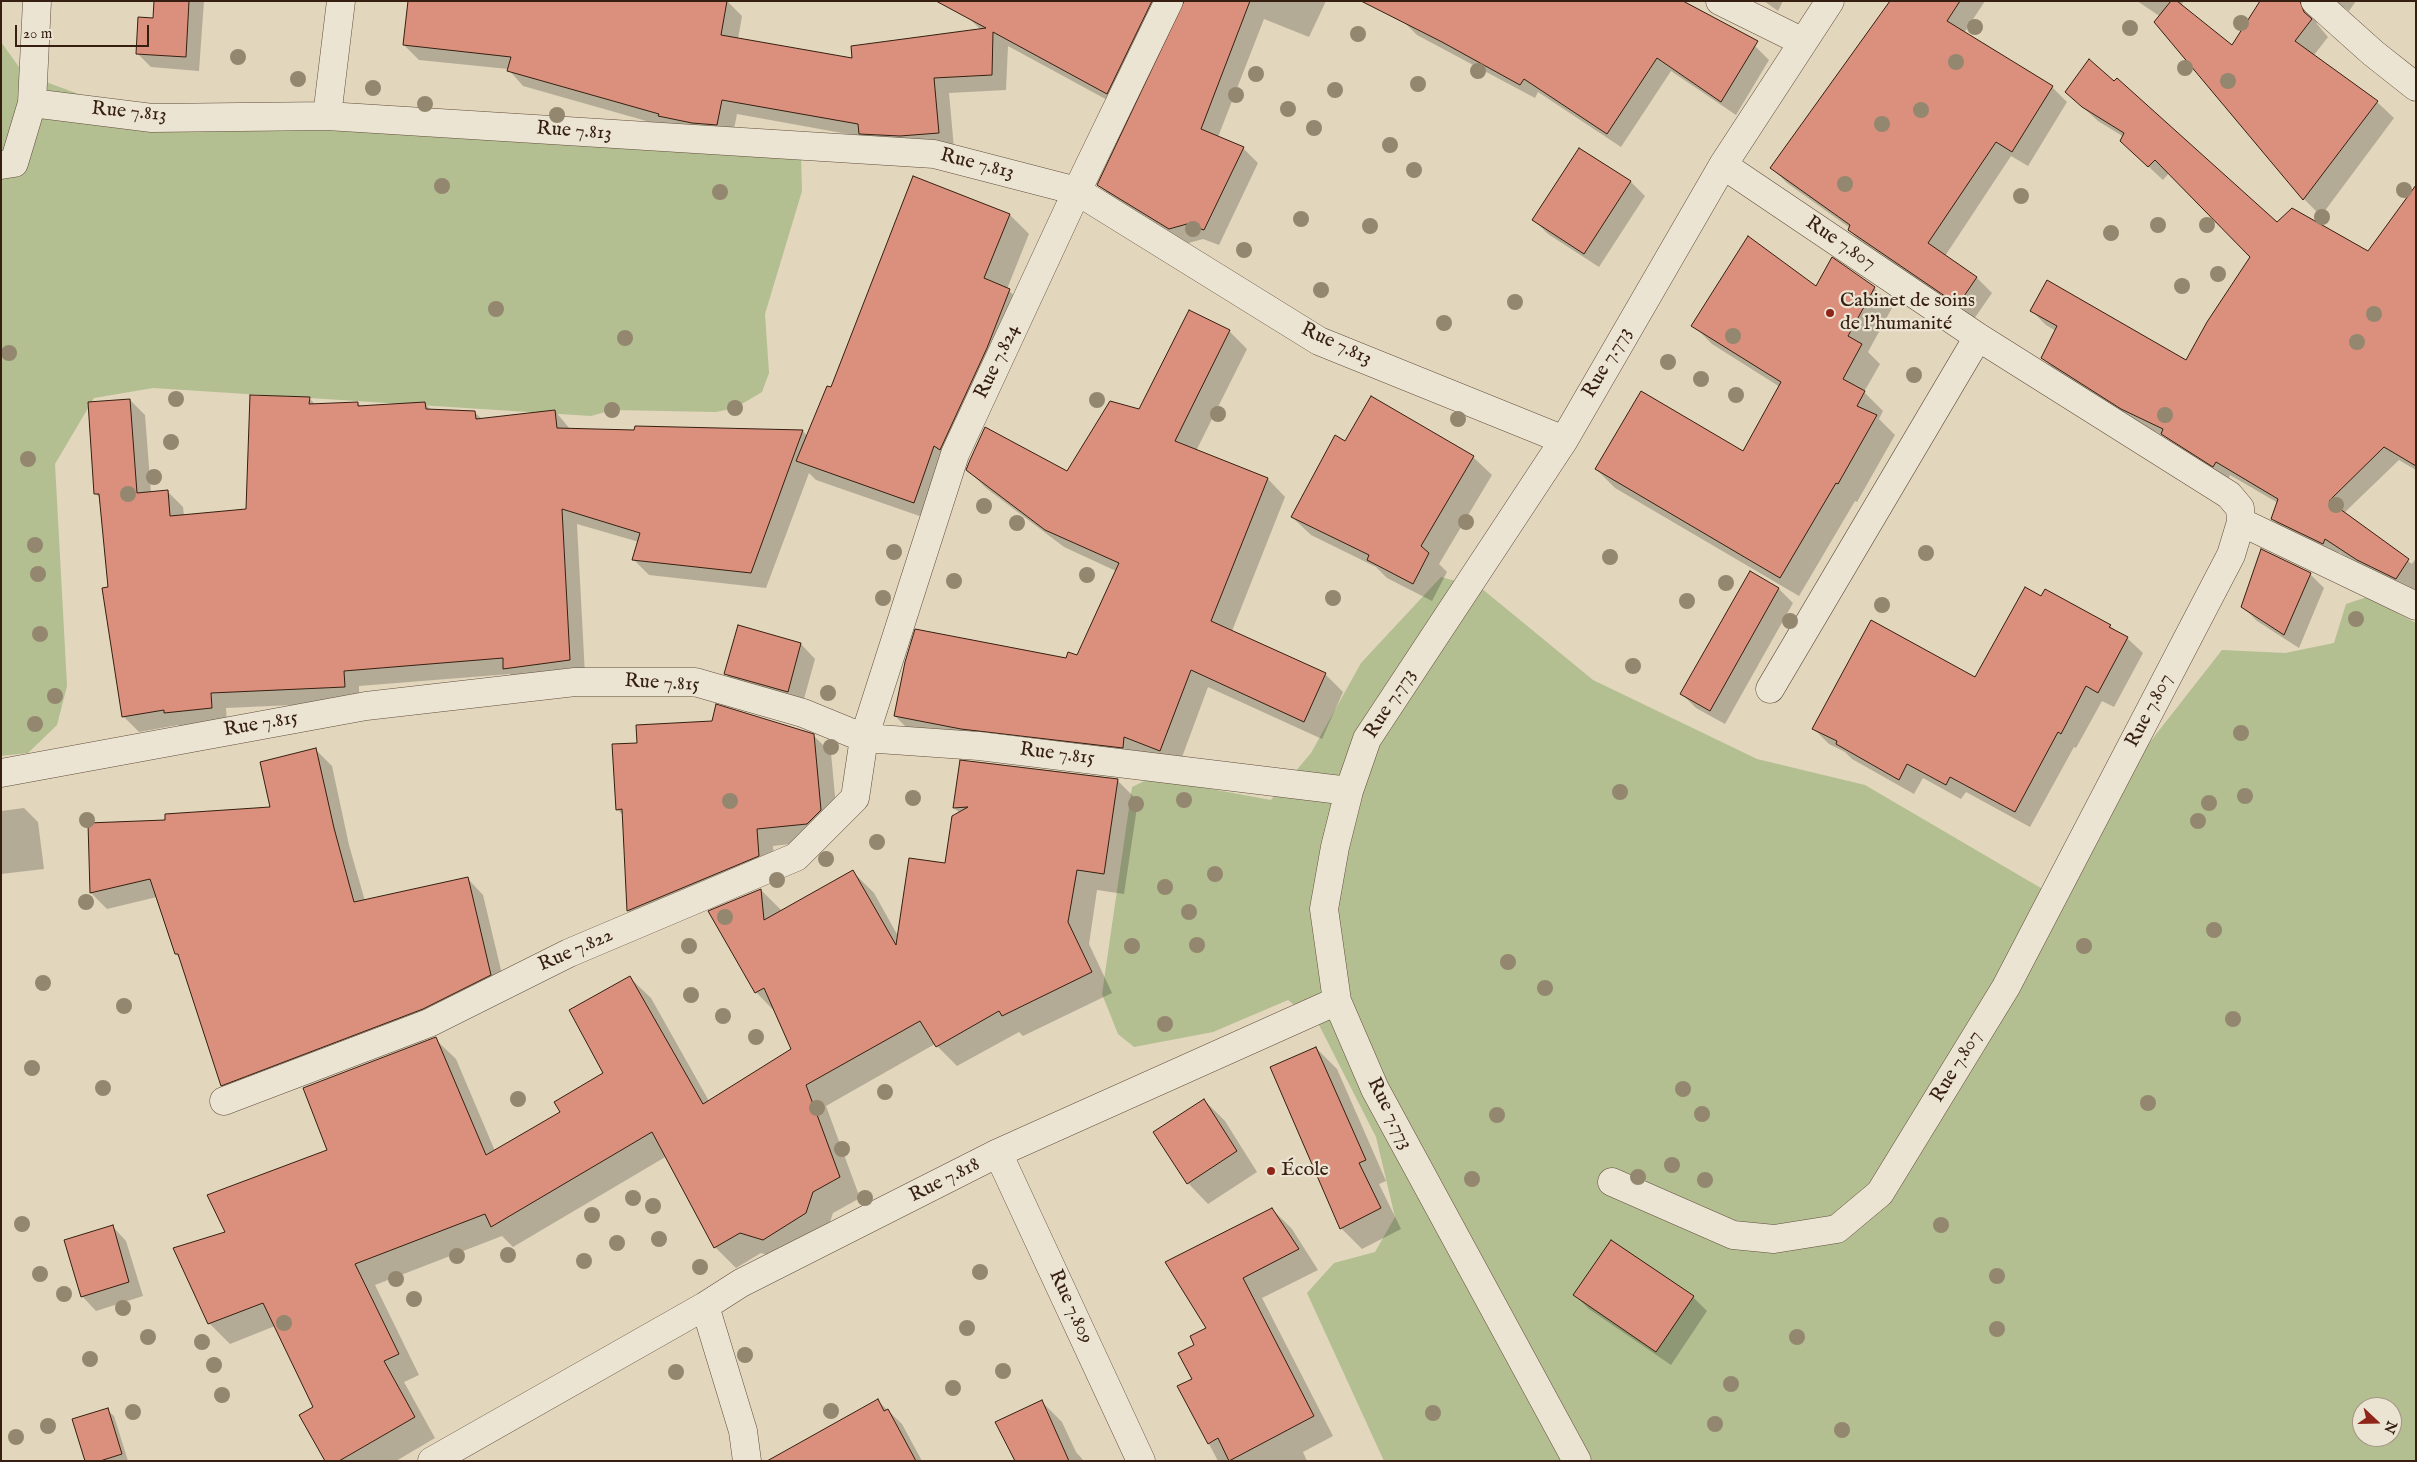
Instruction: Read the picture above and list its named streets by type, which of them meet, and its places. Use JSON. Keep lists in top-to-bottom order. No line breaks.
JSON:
{"streets":{"street":["Rue 7.813","Rue 7.807","Rue 7.824","Rue 7.773","Rue 7.815","Rue 7.822","Rue 7.818","Rue 7.809"]},"crossings":[["Rue 7.813","Rue 7.824"],["Rue 7.813","Rue 7.773"],["Rue 7.807","Rue 7.773"],["Rue 7.824","Rue 7.815"],["Rue 7.824","Rue 7.822"],["Rue 7.773","Rue 7.815"],["Rue 7.773","Rue 7.818"],["Rue 7.815","Rue 7.822"],["Rue 7.818","Rue 7.809"]],"places":["Cabinet de soins de l'humanité","École"],"scale_bar":"20 m","north":"right"}
